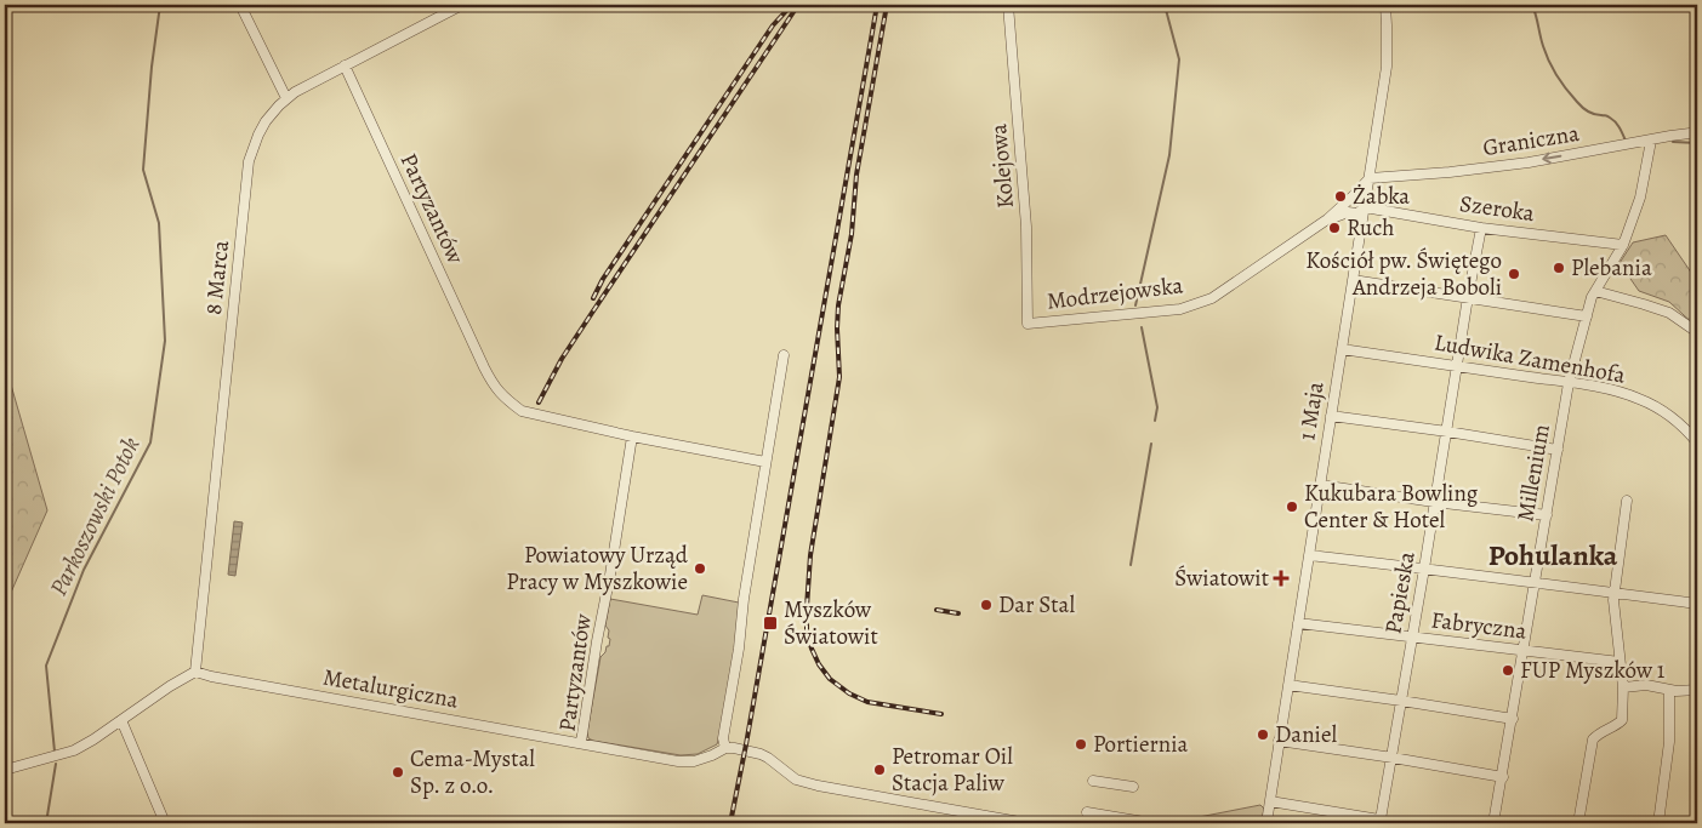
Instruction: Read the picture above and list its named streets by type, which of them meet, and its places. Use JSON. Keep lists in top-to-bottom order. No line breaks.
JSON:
{"streets":{"street":["Graniczna","Kolejowa","Partyzantów","Szeroka","8 Marca","Modrzejowska","Ludwika Zamenhofa","1 Maja","Millenium","Papieska","Fabryczna","Metalurgiczna"]},"crossings":[["Graniczna","Modrzejowska"],["Graniczna","1 Maja"],["Graniczna","Millenium"],["Kolejowa","Modrzejowska"],["Partyzantów","8 Marca"],["Partyzantów","Metalurgiczna"],["Szeroka","Modrzejowska"],["Szeroka","1 Maja"],["Szeroka","Millenium"],["Szeroka","Papieska"],["8 Marca","Metalurgiczna"],["Modrzejowska","1 Maja"],["Ludwika Zamenhofa","1 Maja"],["Ludwika Zamenhofa","Millenium"],["Ludwika Zamenhofa","Papieska"],["1 Maja","Fabryczna"],["Millenium","Fabryczna"],["Papieska","Fabryczna"]],"one_way":["Graniczna"],"districts":["Pohulanka"],"water":["Parkoszowski Potok"],"places":{"other":["Żabka","Ruch","Plebania","Kościół pw. Świętego Andrzeja Boboli","Kukubara Bowling Center & Hotel","Powiatowy Urząd Pracy w Myszkowie","Dar Stal","FUP Myszków 1","Daniel","Portiernia","Petromar Oil Stacja Paliw","Cema-Mystal Sp. z o.o."],"health":["Światowit"],"transit":["Myszków Światowit"]}}
